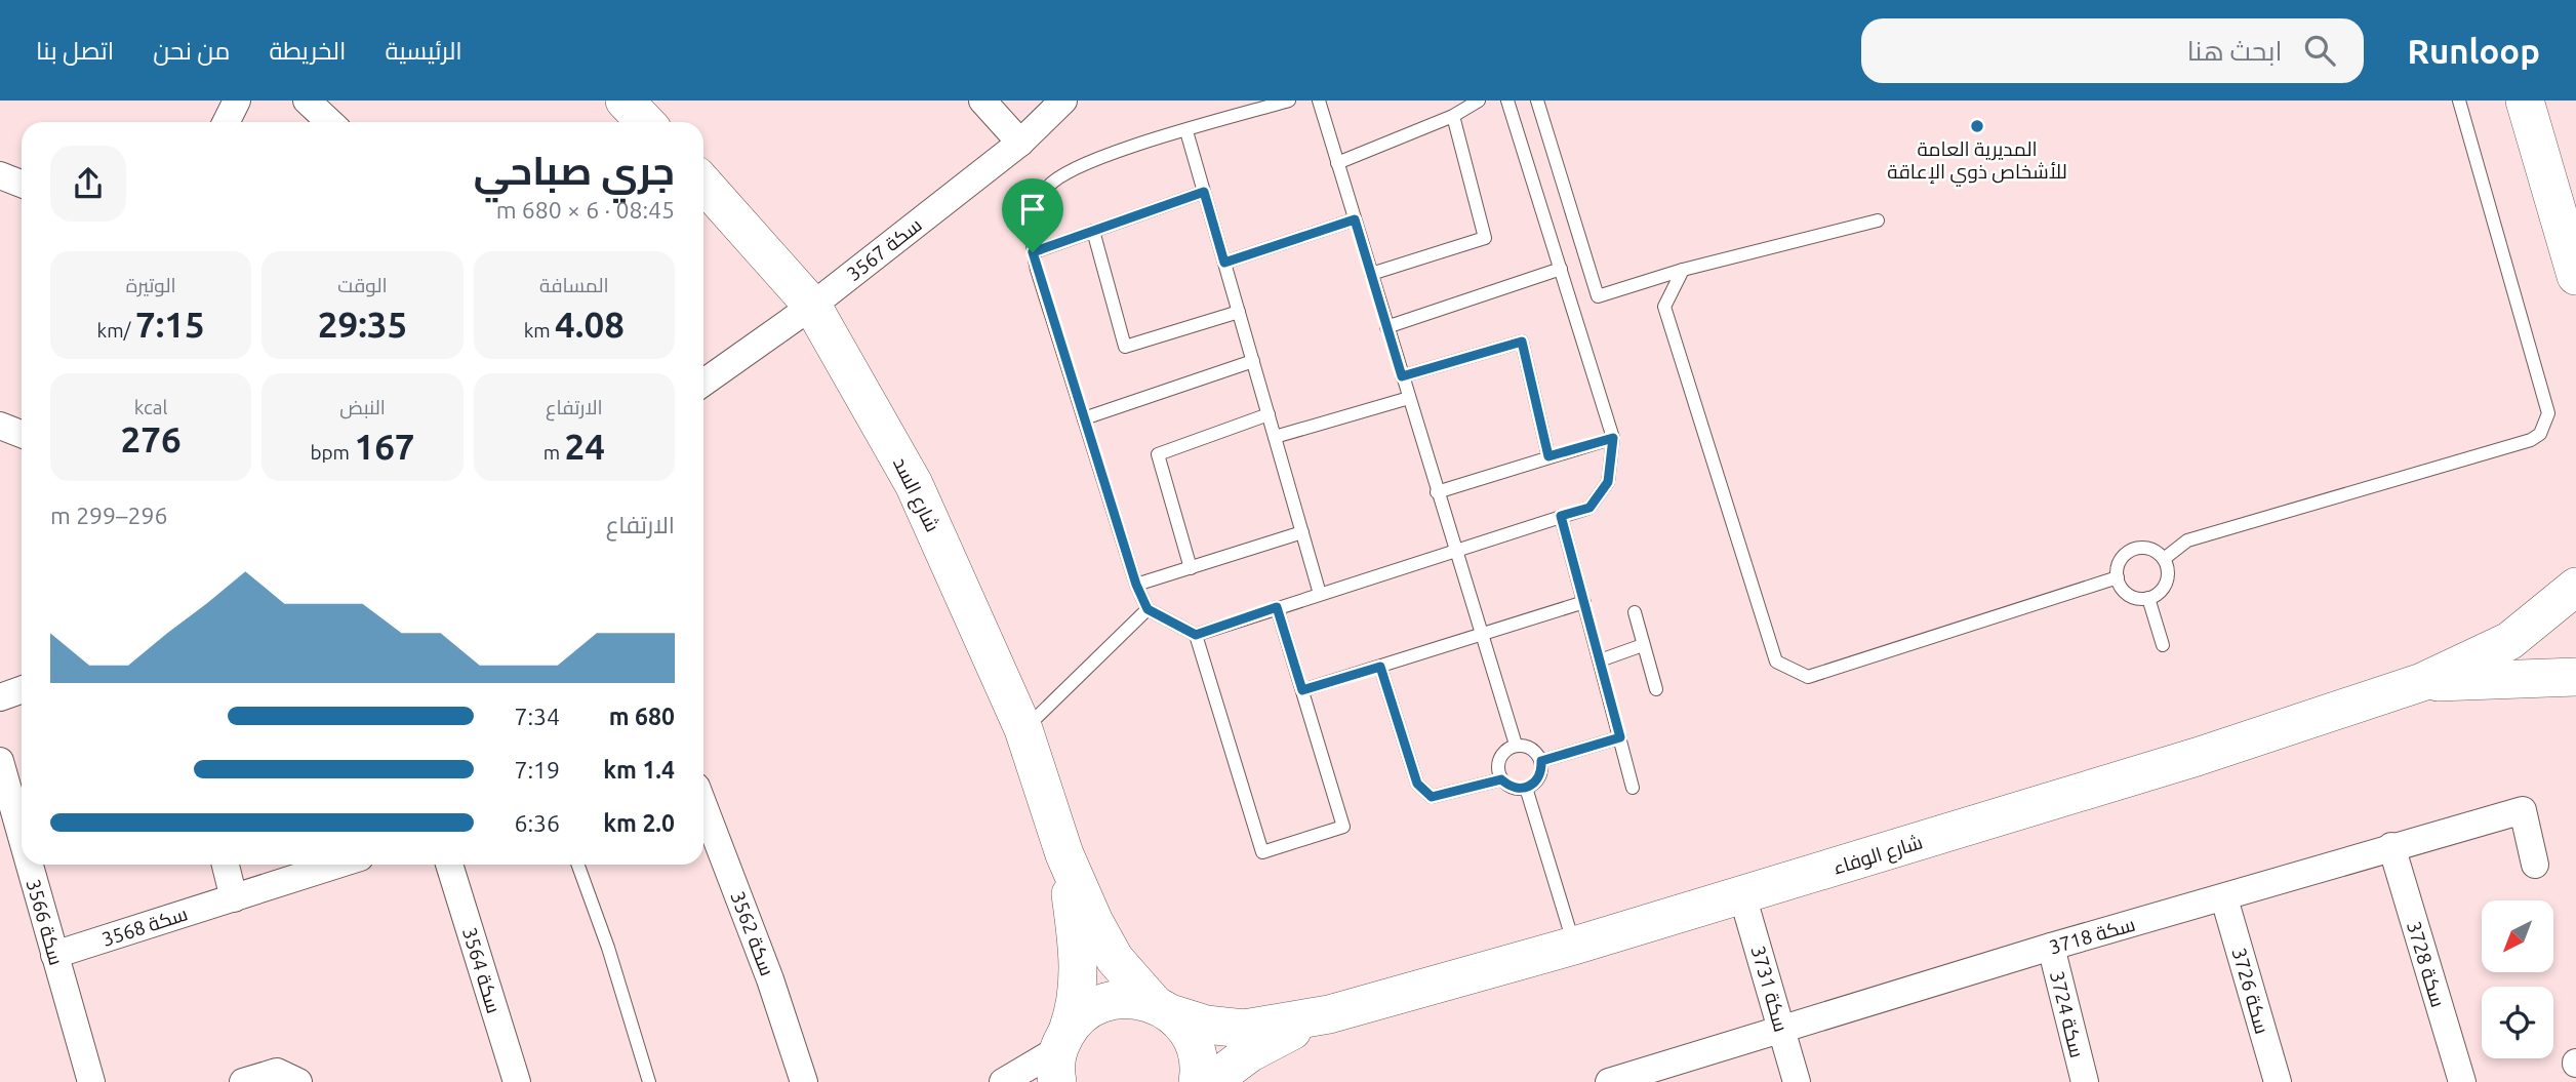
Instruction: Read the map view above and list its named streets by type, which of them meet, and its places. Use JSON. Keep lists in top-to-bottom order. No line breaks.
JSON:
{"streets":{"street":["سكة 3567","شارع السد","شارع الوفاء","سكة 3566","سكة 3568","سكة 3562","سكة 3718","سكة 3728","سكة 3564","سكة 3731","سكة 3726","سكة 3724"]},"crossings":[["سكة 3567","شارع السد"],["شارع السد","شارع الوفاء"],["شارع الوفاء","سكة 3731"],["سكة 3566","سكة 3568"],["سكة 3718","سكة 3728"],["سكة 3718","سكة 3731"],["سكة 3718","سكة 3726"],["سكة 3718","سكة 3724"]],"places":["المديرية العامة للأشخاص ذوي الإعاقة"],"north":"bottom left","page":{"header":"Runloop","search":"ابحث هنا","nav":["الرئيسية","الخريطة","من نحن","اتصل بنا"],"heading":["جري صباحي","08:45 · 6 × 680 m"],"stats":[["المسافة","4.08 km"],["الوقت","29:35"],["الوتيرة","7:15 /km"],["الارتفاع","24 m"],["النبض","167 bpm"],["kcal","276"]],"chart":["الارتفاع","296–299 m"],"list":[{"name":"680 m","note":"7:34"},{"name":"1.4 km","note":"7:19"},{"name":"2.0 km","note":"6:36"}]}}
